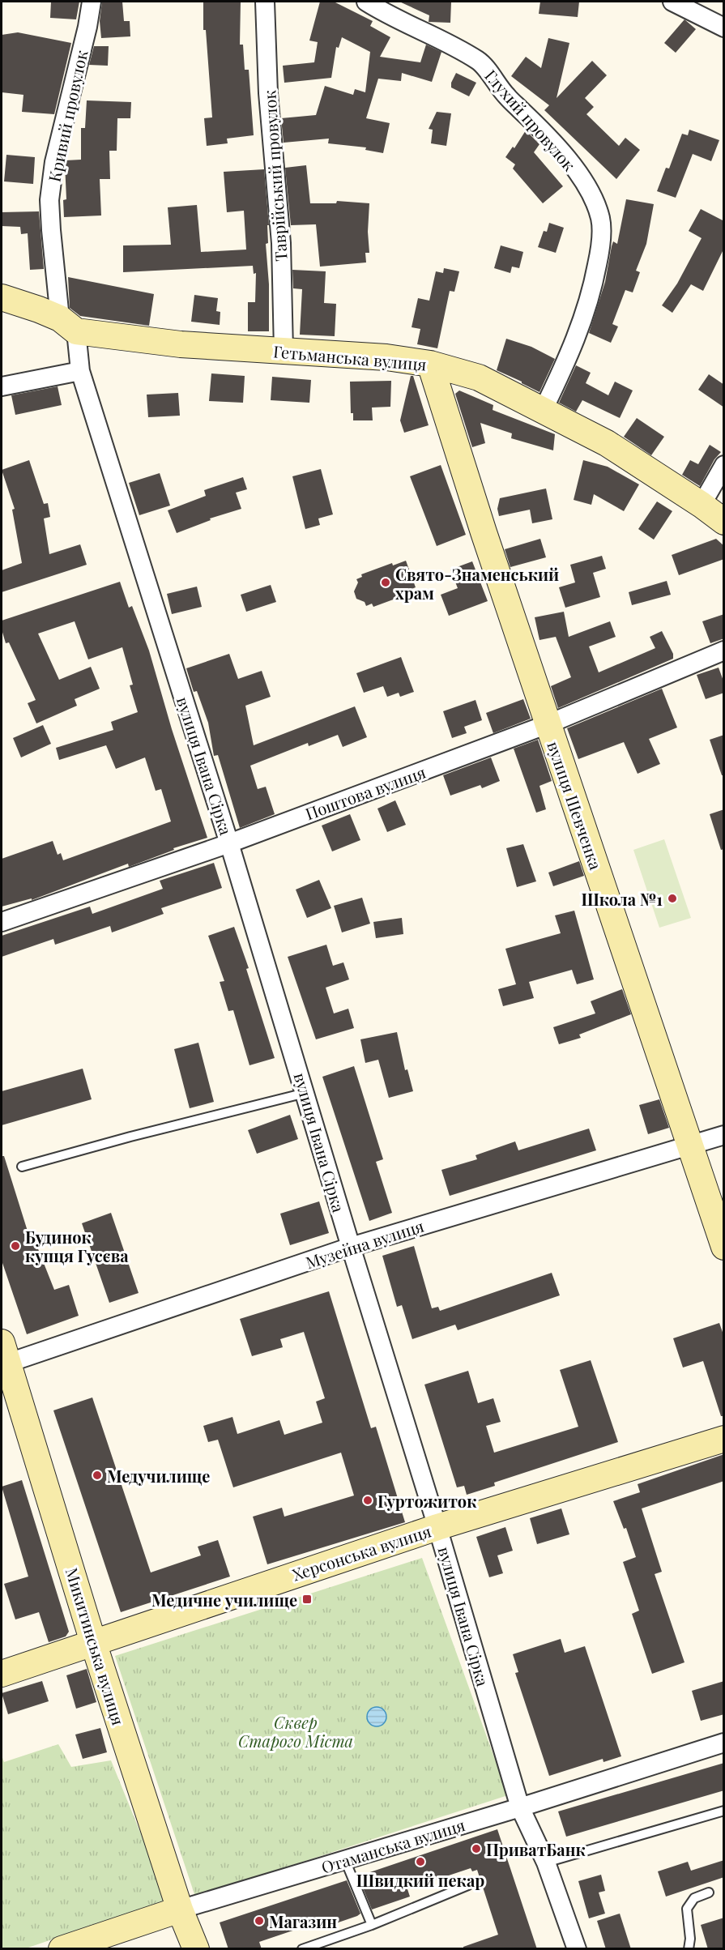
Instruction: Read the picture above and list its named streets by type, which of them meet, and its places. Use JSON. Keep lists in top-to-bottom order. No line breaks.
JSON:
{"streets":{"street":["Кривий провулок","Глухий провулок","Таврійський провулок","Гетьманська вулиця","вулиця Івана Сірка","Поштова вулиця","вулиця Шевченка","Музейна вулиця","Херсонська вулиця","Микитинська вулиця","Отаманська вулиця"]},"crossings":[["Кривий провулок","Гетьманська вулиця"],["Кривий провулок","вулиця Івана Сірка"],["Глухий провулок","Гетьманська вулиця"],["Таврійський провулок","Гетьманська вулиця"],["Гетьманська вулиця","вулиця Івана Сірка"],["Гетьманська вулиця","вулиця Шевченка"],["вулиця Івана Сірка","Поштова вулиця"],["вулиця Івана Сірка","Музейна вулиця"],["вулиця Івана Сірка","Херсонська вулиця"],["вулиця Івана Сірка","Отаманська вулиця"],["Поштова вулиця","вулиця Шевченка"],["вулиця Шевченка","Музейна вулиця"],["Музейна вулиця","Микитинська вулиця"],["Херсонська вулиця","Микитинська вулиця"],["Микитинська вулиця","Отаманська вулиця"]],"parks":["Сквер Старого Міста"],"places":{"other":["Свято-Знаменський храм","Школа №1","Будинок купця Гусєва","Медучилище","Гуртожиток","ПриватБанк","Швидкий пекар","Магазин"],"transit":["Медичне училище"]}}
